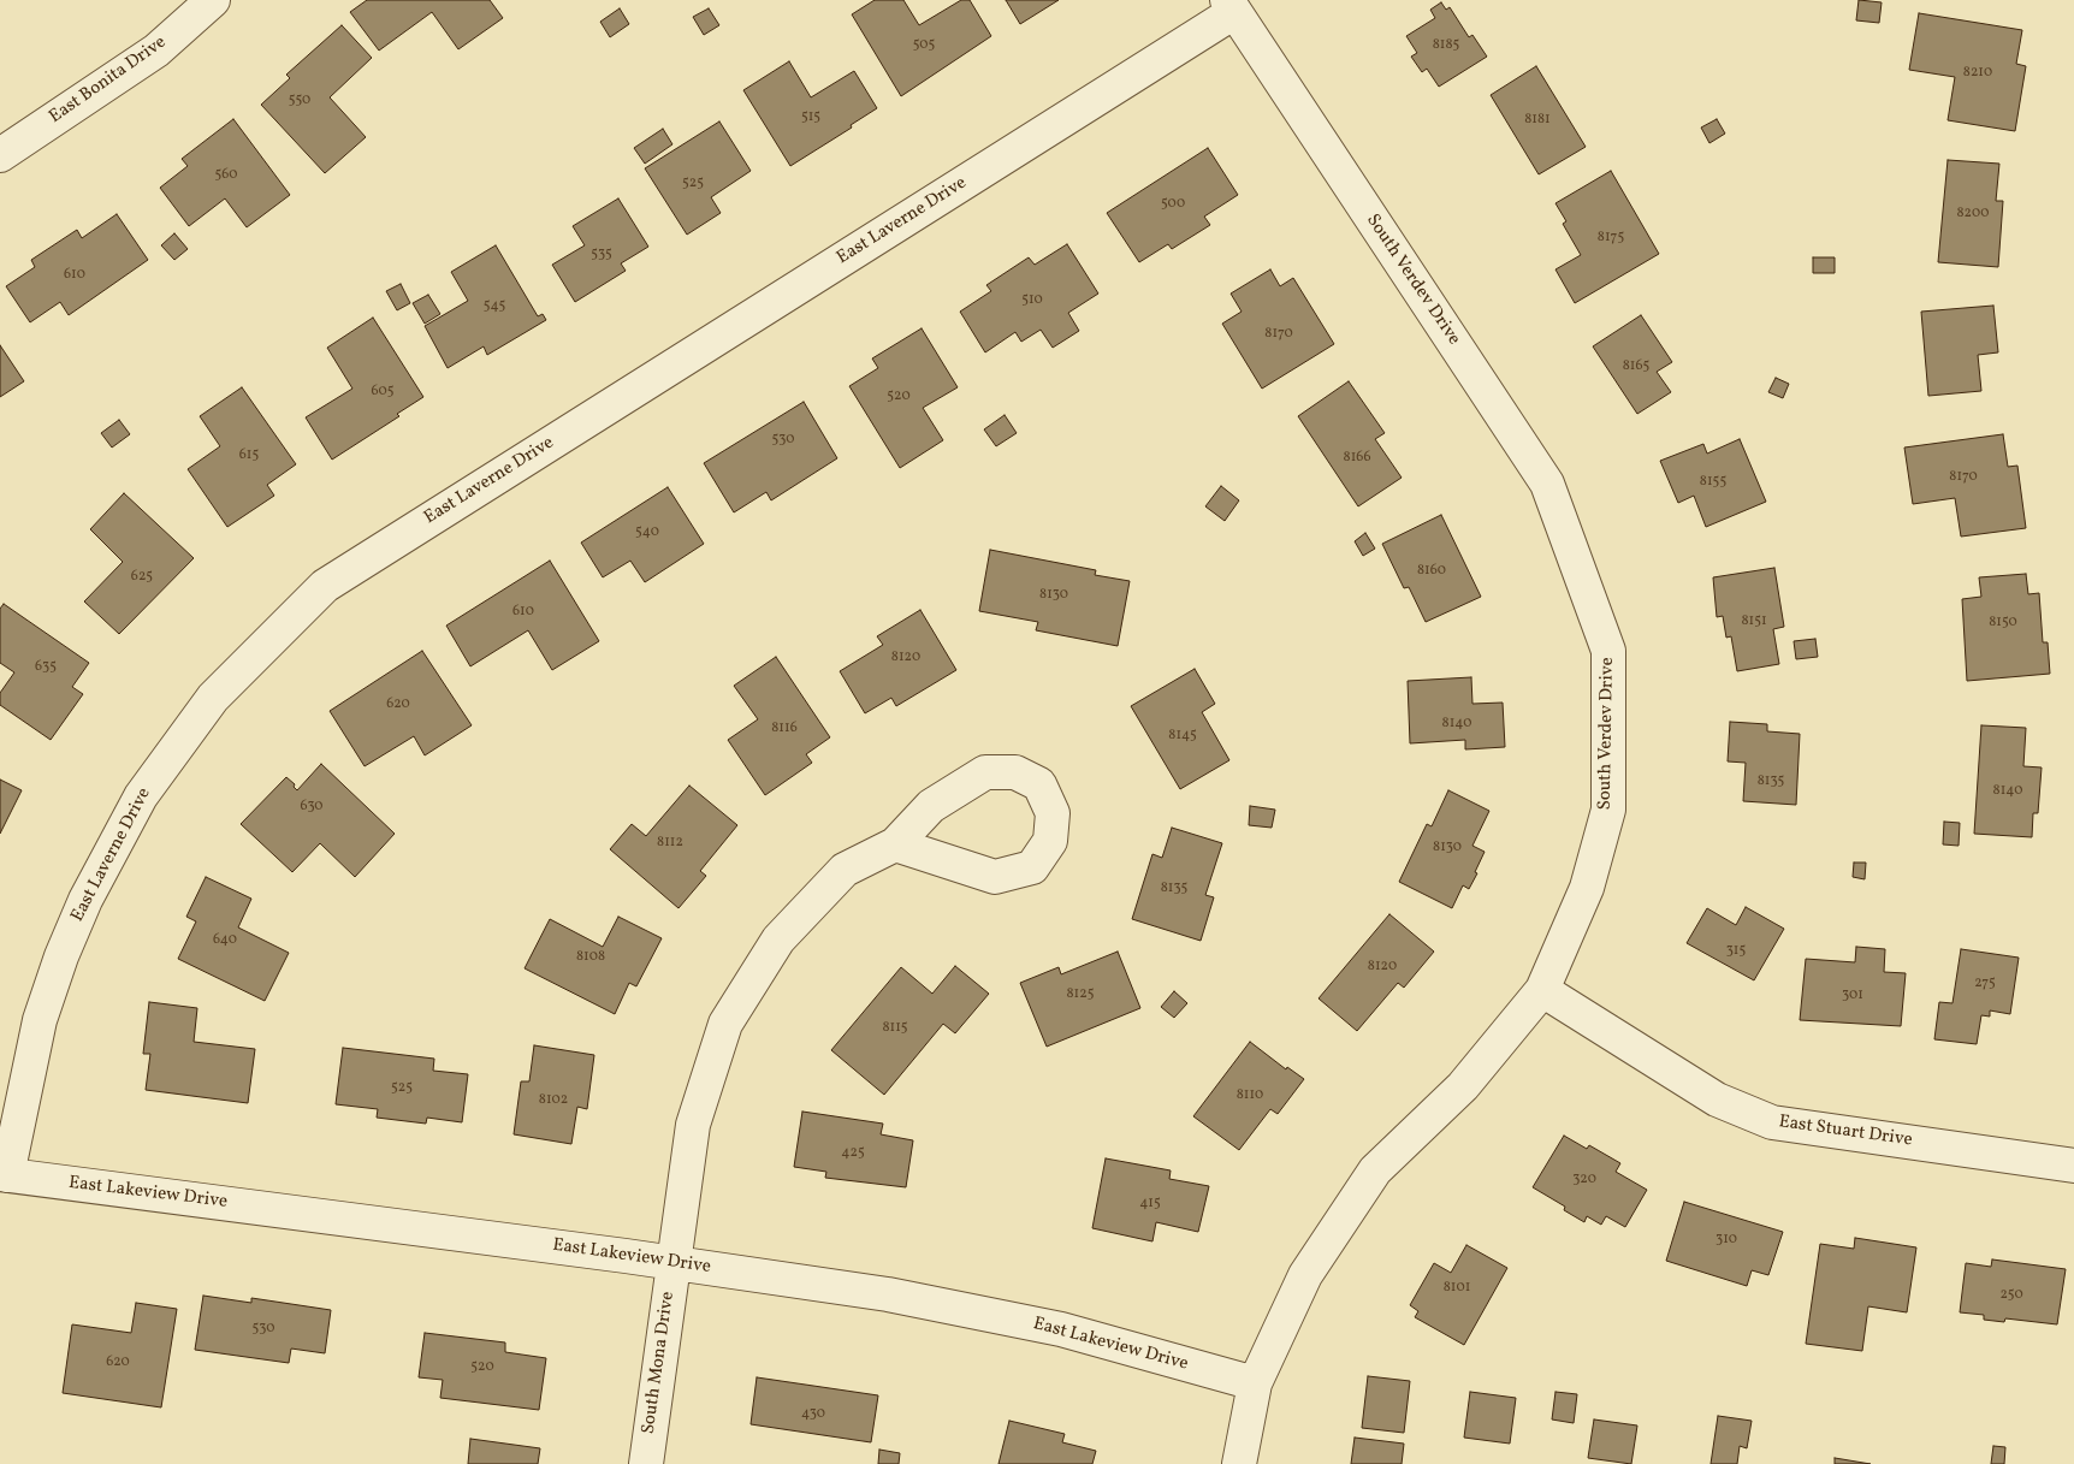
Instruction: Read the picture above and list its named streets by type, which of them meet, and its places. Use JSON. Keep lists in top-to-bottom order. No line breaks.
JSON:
{"streets":{"street":["East Bonita Drive","East Laverne Drive","South Verdev Drive","East Stuart Drive","East Lakeview Drive","South Mona Drive"]},"crossings":[["East Laverne Drive","South Verdev Drive"],["East Laverne Drive","East Lakeview Drive"],["South Verdev Drive","East Stuart Drive"],["South Verdev Drive","East Lakeview Drive"],["East Lakeview Drive","South Mona Drive"]],"house_numbers":["505","8185","8210","550","515","8181","560","525","500","8200","8175","535","610","510","545","8170","8165","605","520","530","615","8166","8170","8155","540","8160","625","8130","610","8151","8150","8120","635","620","8140","8116","8145","8135","8140","630","8112","8130","8135","640","315","8108","8120","275","8125","301","8115","525","8110","8102","425","320","415","310","8101","250","530","620","520","430"]}
